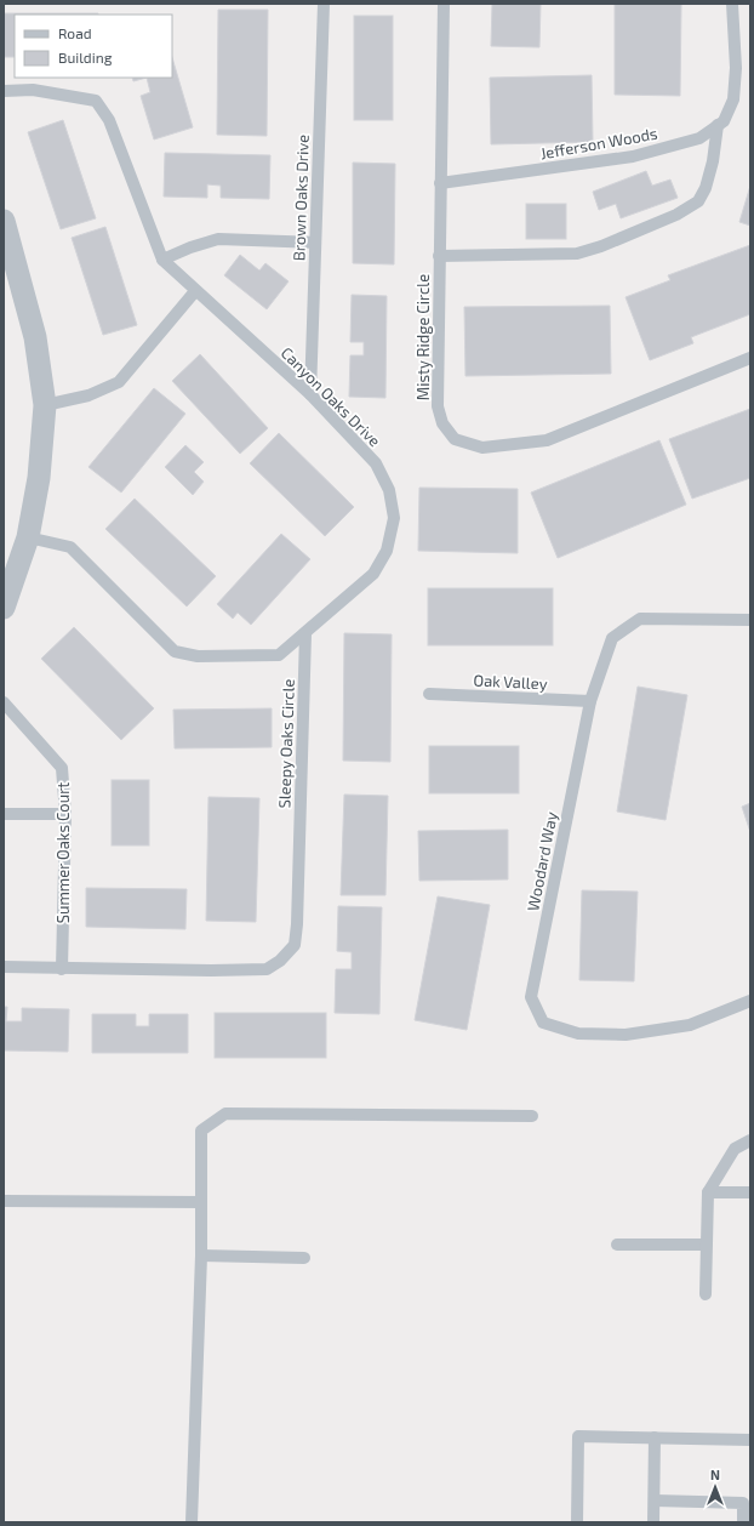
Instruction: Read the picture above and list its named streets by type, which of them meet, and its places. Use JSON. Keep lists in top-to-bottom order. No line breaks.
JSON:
{"streets":{"lane":["Jefferson Woods","Brown Oaks Drive","Misty Ridge Circle","Canyon Oaks Drive","Oak Valley","Sleepy Oaks Circle","Summer Oaks Court","Woodard Way"]},"crossings":[["Jefferson Woods","Misty Ridge Circle"],["Brown Oaks Drive","Canyon Oaks Drive"],["Canyon Oaks Drive","Sleepy Oaks Circle"],["Oak Valley","Woodard Way"],["Sleepy Oaks Circle","Summer Oaks Court"]],"legend":["Road","Building"],"north":"top"}
